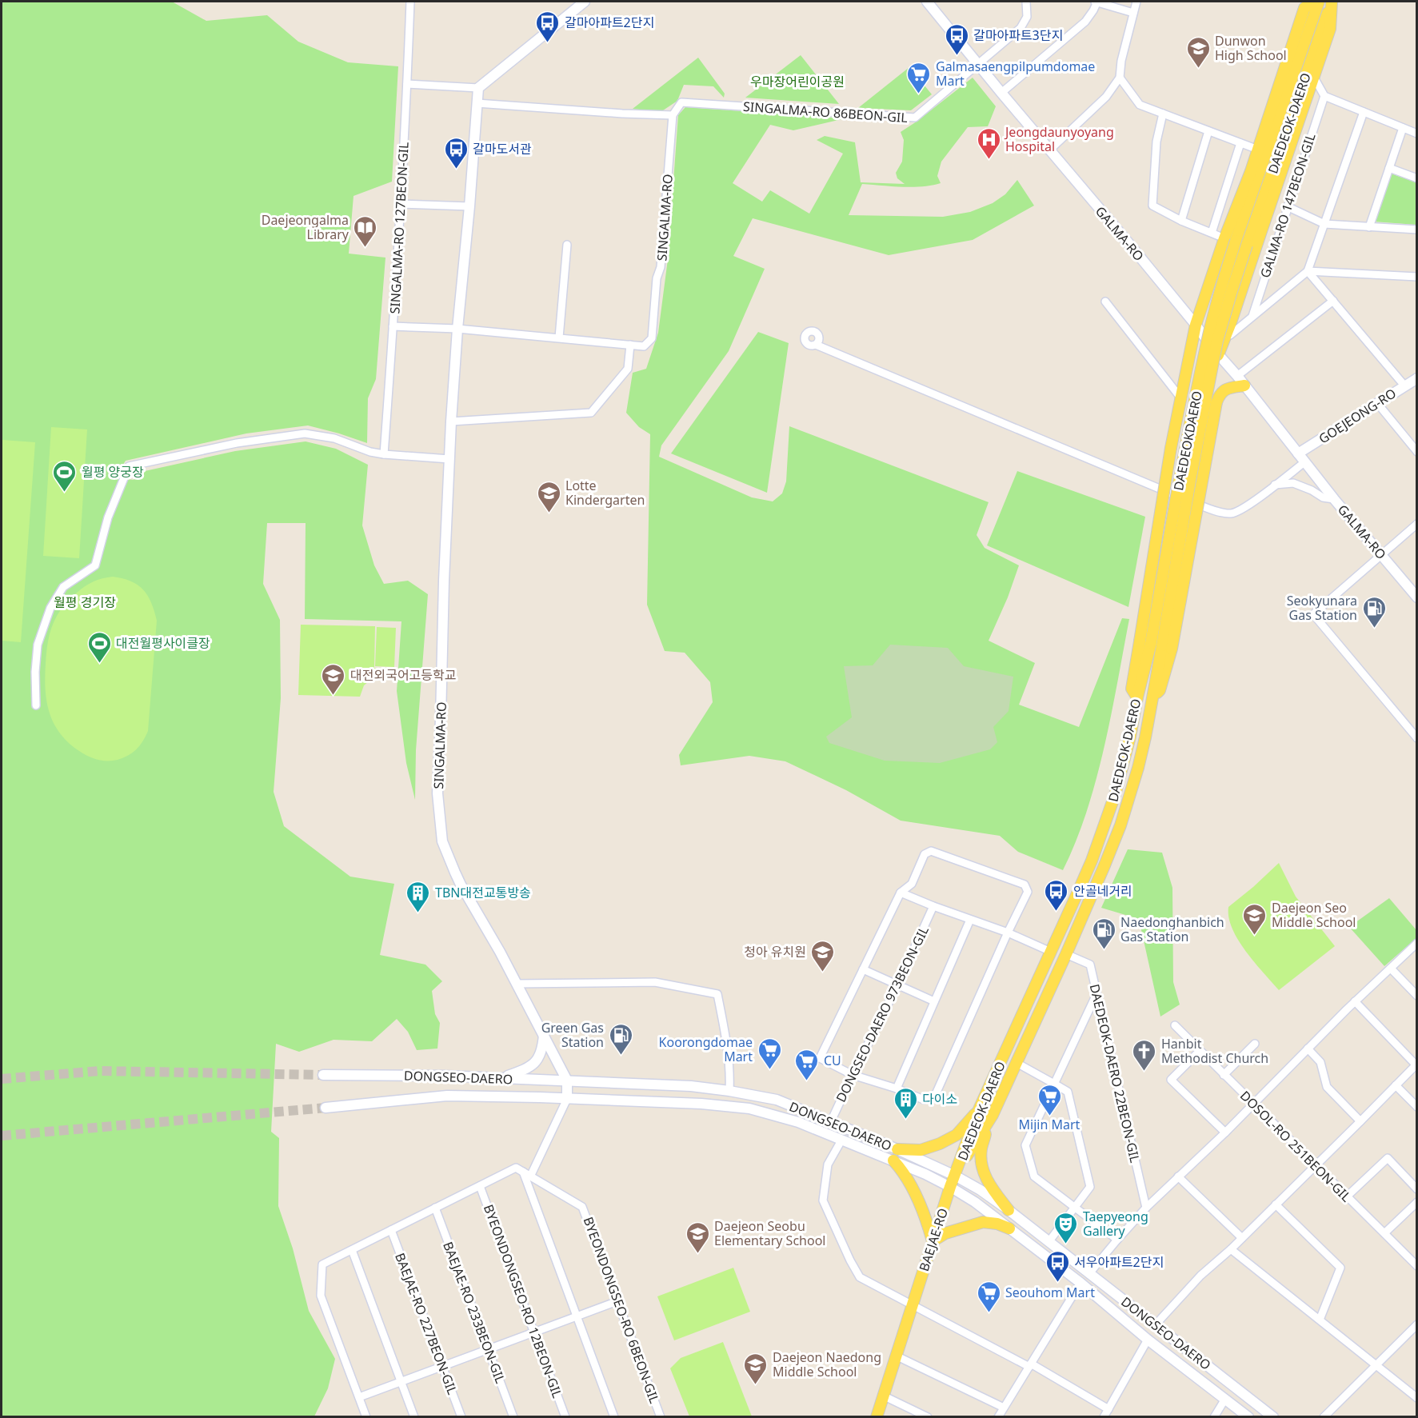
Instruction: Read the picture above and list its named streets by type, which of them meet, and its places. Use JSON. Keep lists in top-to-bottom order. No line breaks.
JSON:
{"streets":{"main road":["DAEDEOK-DAERO","DAEDEOKDAERO","BAEJAE-RO"],"street":["SINGALMA-RO 86BEON-GIL","GALMA-RO 147BEON-GIL","SINGALMA-RO","SINGALMA-RO 127BEON-GIL","GALMA-RO","GOEJEONG-RO","DONGSEO-DAERO 973BEON-GIL","DAEDEOK-DAERO 22BEON-GIL","DONGSEO-DAERO","DOSOL-RO 251BEON-GIL","BYEONDONGSEO-RO 12BEON-GIL","BYEONDONGSEO-RO 6BEON-GIL","BAEJAE-RO 233BEON-GIL","BAEJAE-RO 227BEON-GIL"]},"crossings":[["SINGALMA-RO 86BEON-GIL","SINGALMA-RO"],["SINGALMA-RO 86BEON-GIL","GALMA-RO"],["DAEDEOK-DAERO","DAEDEOKDAERO"],["DAEDEOK-DAERO","DAEDEOK-DAERO 22BEON-GIL"],["DAEDEOK-DAERO","DONGSEO-DAERO"],["DAEDEOK-DAERO","BAEJAE-RO"],["SINGALMA-RO","SINGALMA-RO 127BEON-GIL"],["SINGALMA-RO","DONGSEO-DAERO"],["GALMA-RO","GOEJEONG-RO"],["DONGSEO-DAERO 973BEON-GIL","DONGSEO-DAERO"],["DONGSEO-DAERO","BAEJAE-RO"]],"parks":["우마장어린이공원","월평 경기장"],"places":{"bus stop":["갈마아파트2단지","갈마아파트3단지","갈마도서관","안골네거리","서우아파트2단지"],"school or university":["Dunwon High School","Lotte Kindergarten","대전외국어고등학교","Daejeon Seo Middle School","청아 유치원","Daejeon Seobu Elementary School","Daejeon Naedong Middle School"],"supermarket":["Galmasaengpilpumdomae Mart","Koorongdomae Mart","CU","Mijin Mart","Seouhom Mart"],"hospital":["Jeongdaunyoyang Hospital"],"library":["Daejeongalma Library"],"sports":["월평 양궁장","대전월평사이클장"],"fuel station":["Seokyunara Gas Station","Naedonghanbich Gas Station","Green Gas Station"],"building":["TBN대전교통방송","다이소"],"church":["Hanbit Methodist Church"],"theatre":["Taepyeong Gallery"]}}
